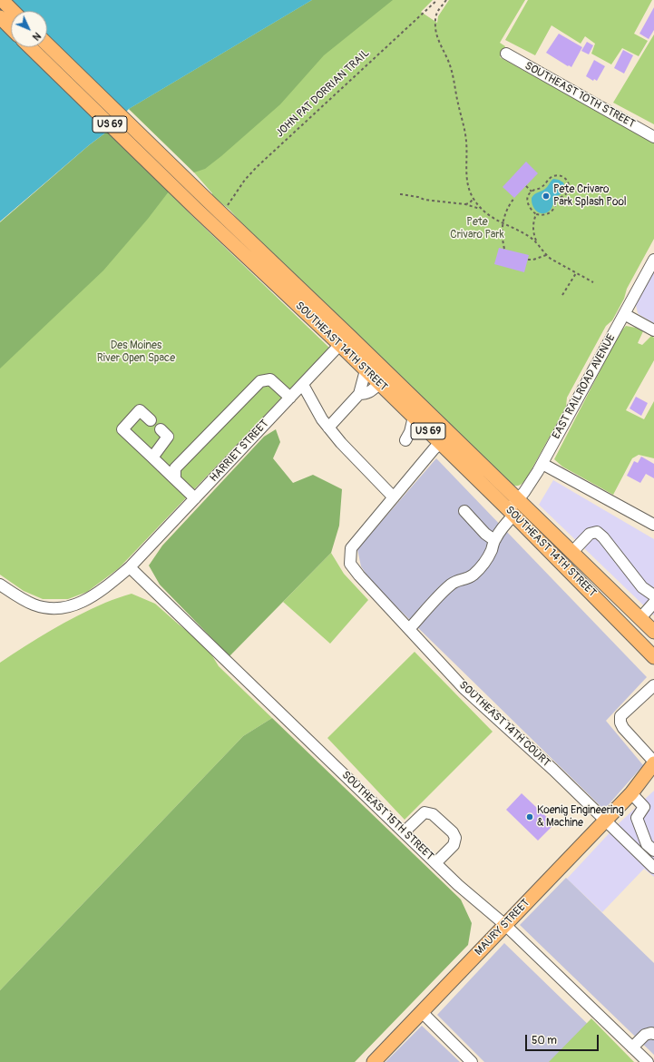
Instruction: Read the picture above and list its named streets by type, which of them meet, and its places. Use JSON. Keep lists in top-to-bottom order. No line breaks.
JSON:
{"streets":{"main road":["US 69","SOUTHEAST 14TH STREET","MAURY STREET"],"street":["SOUTHEAST 10TH STREET","EAST RAILROAD AVENUE","HARRIET STREET","SOUTHEAST 14TH COURT","SOUTHEAST 15TH STREET"],"path":["JOHN PAT DORRIAN TRAIL"]},"crossings":[["SOUTHEAST 14TH STREET","EAST RAILROAD AVENUE"],["SOUTHEAST 14TH STREET","HARRIET STREET"],["EAST RAILROAD AVENUE","SOUTHEAST 14TH COURT"],["HARRIET STREET","SOUTHEAST 15TH STREET"],["SOUTHEAST 14TH COURT","MAURY STREET"],["SOUTHEAST 15TH STREET","MAURY STREET"]],"parks":["Pete Crivaro Park","Des Moines River Open Space"],"places":["Pete Crivaro Park Splash Pool","Koenig Engineering & Machine"],"scale_bar":"50 m","north":"bottom right"}
